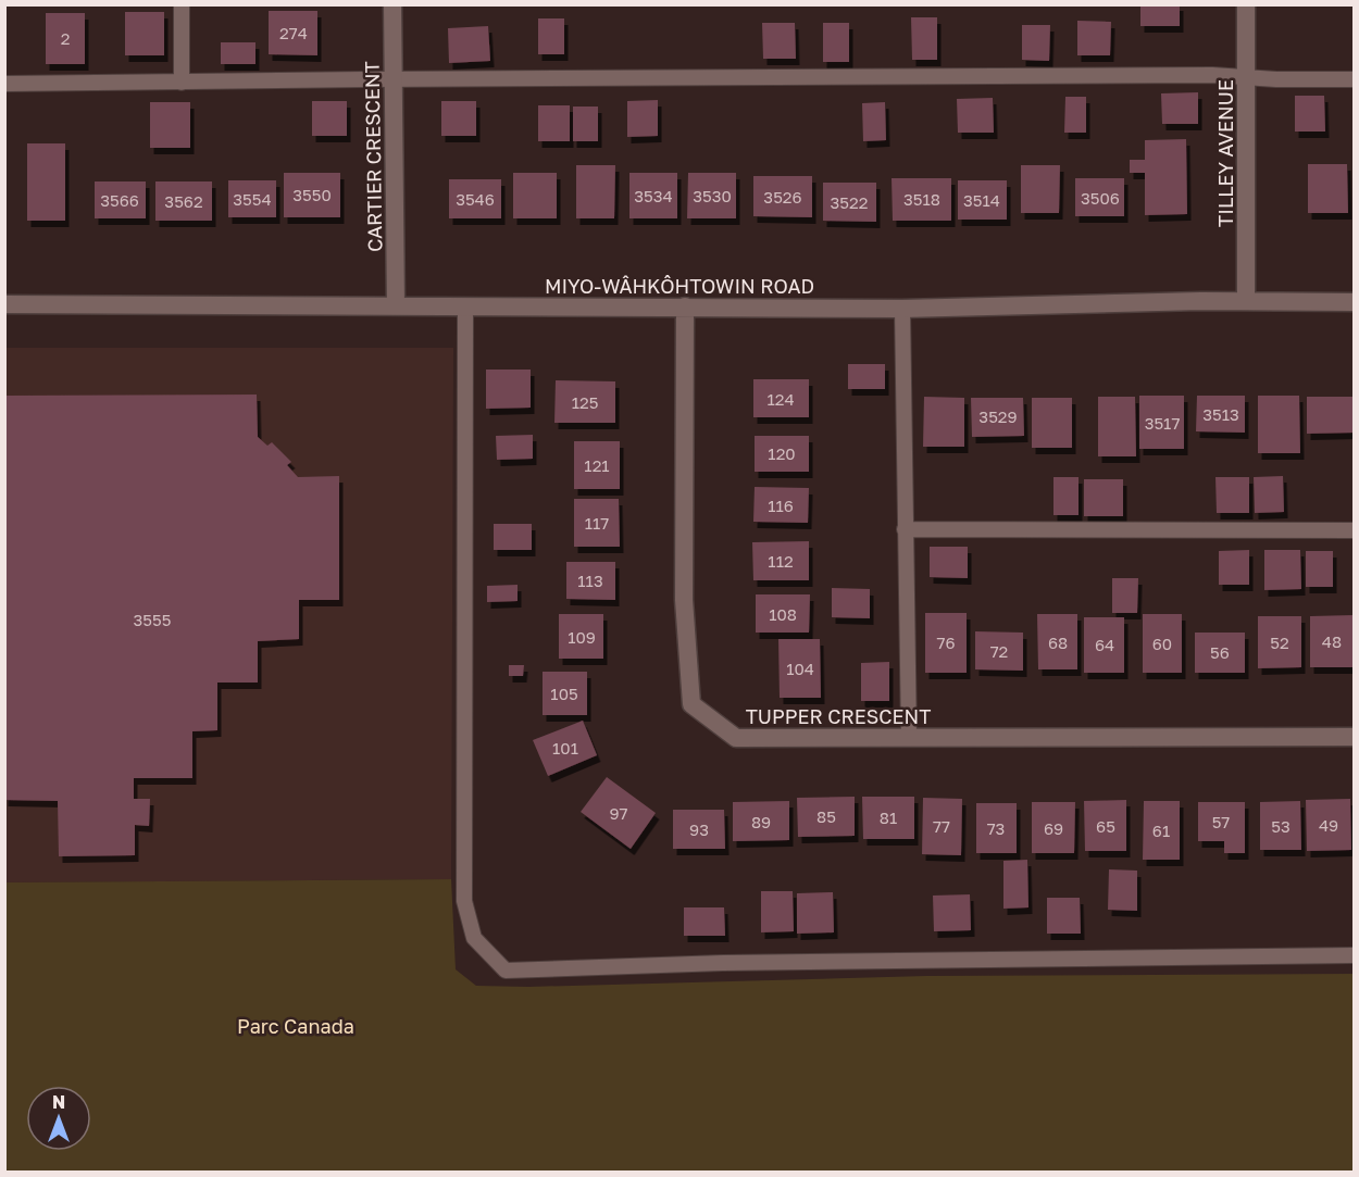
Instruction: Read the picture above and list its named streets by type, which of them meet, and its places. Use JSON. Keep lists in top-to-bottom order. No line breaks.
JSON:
{"streets":{"street":["TILLEY AVENUE","CARTIER CRESCENT","MIYO-WÂHKÔHTOWIN ROAD","TUPPER CRESCENT"]},"crossings":[["TILLEY AVENUE","MIYO-WÂHKÔHTOWIN ROAD"],["CARTIER CRESCENT","MIYO-WÂHKÔHTOWIN ROAD"],["MIYO-WÂHKÔHTOWIN ROAD","TUPPER CRESCENT"]],"parks":["Parc Canada"],"house_numbers":["274","2","3550","3534","3530","3526","3506","3554","3546","3518","3566","3514","3562","3522","124","125","3513","3529","3517","120","121","116","117","112","113","108","3555","109","48","76","68","52","60","64","72","56","104","105","101","97","85","81","89","57","49","77","65","53","73","69","93","61"],"north":"top"}
